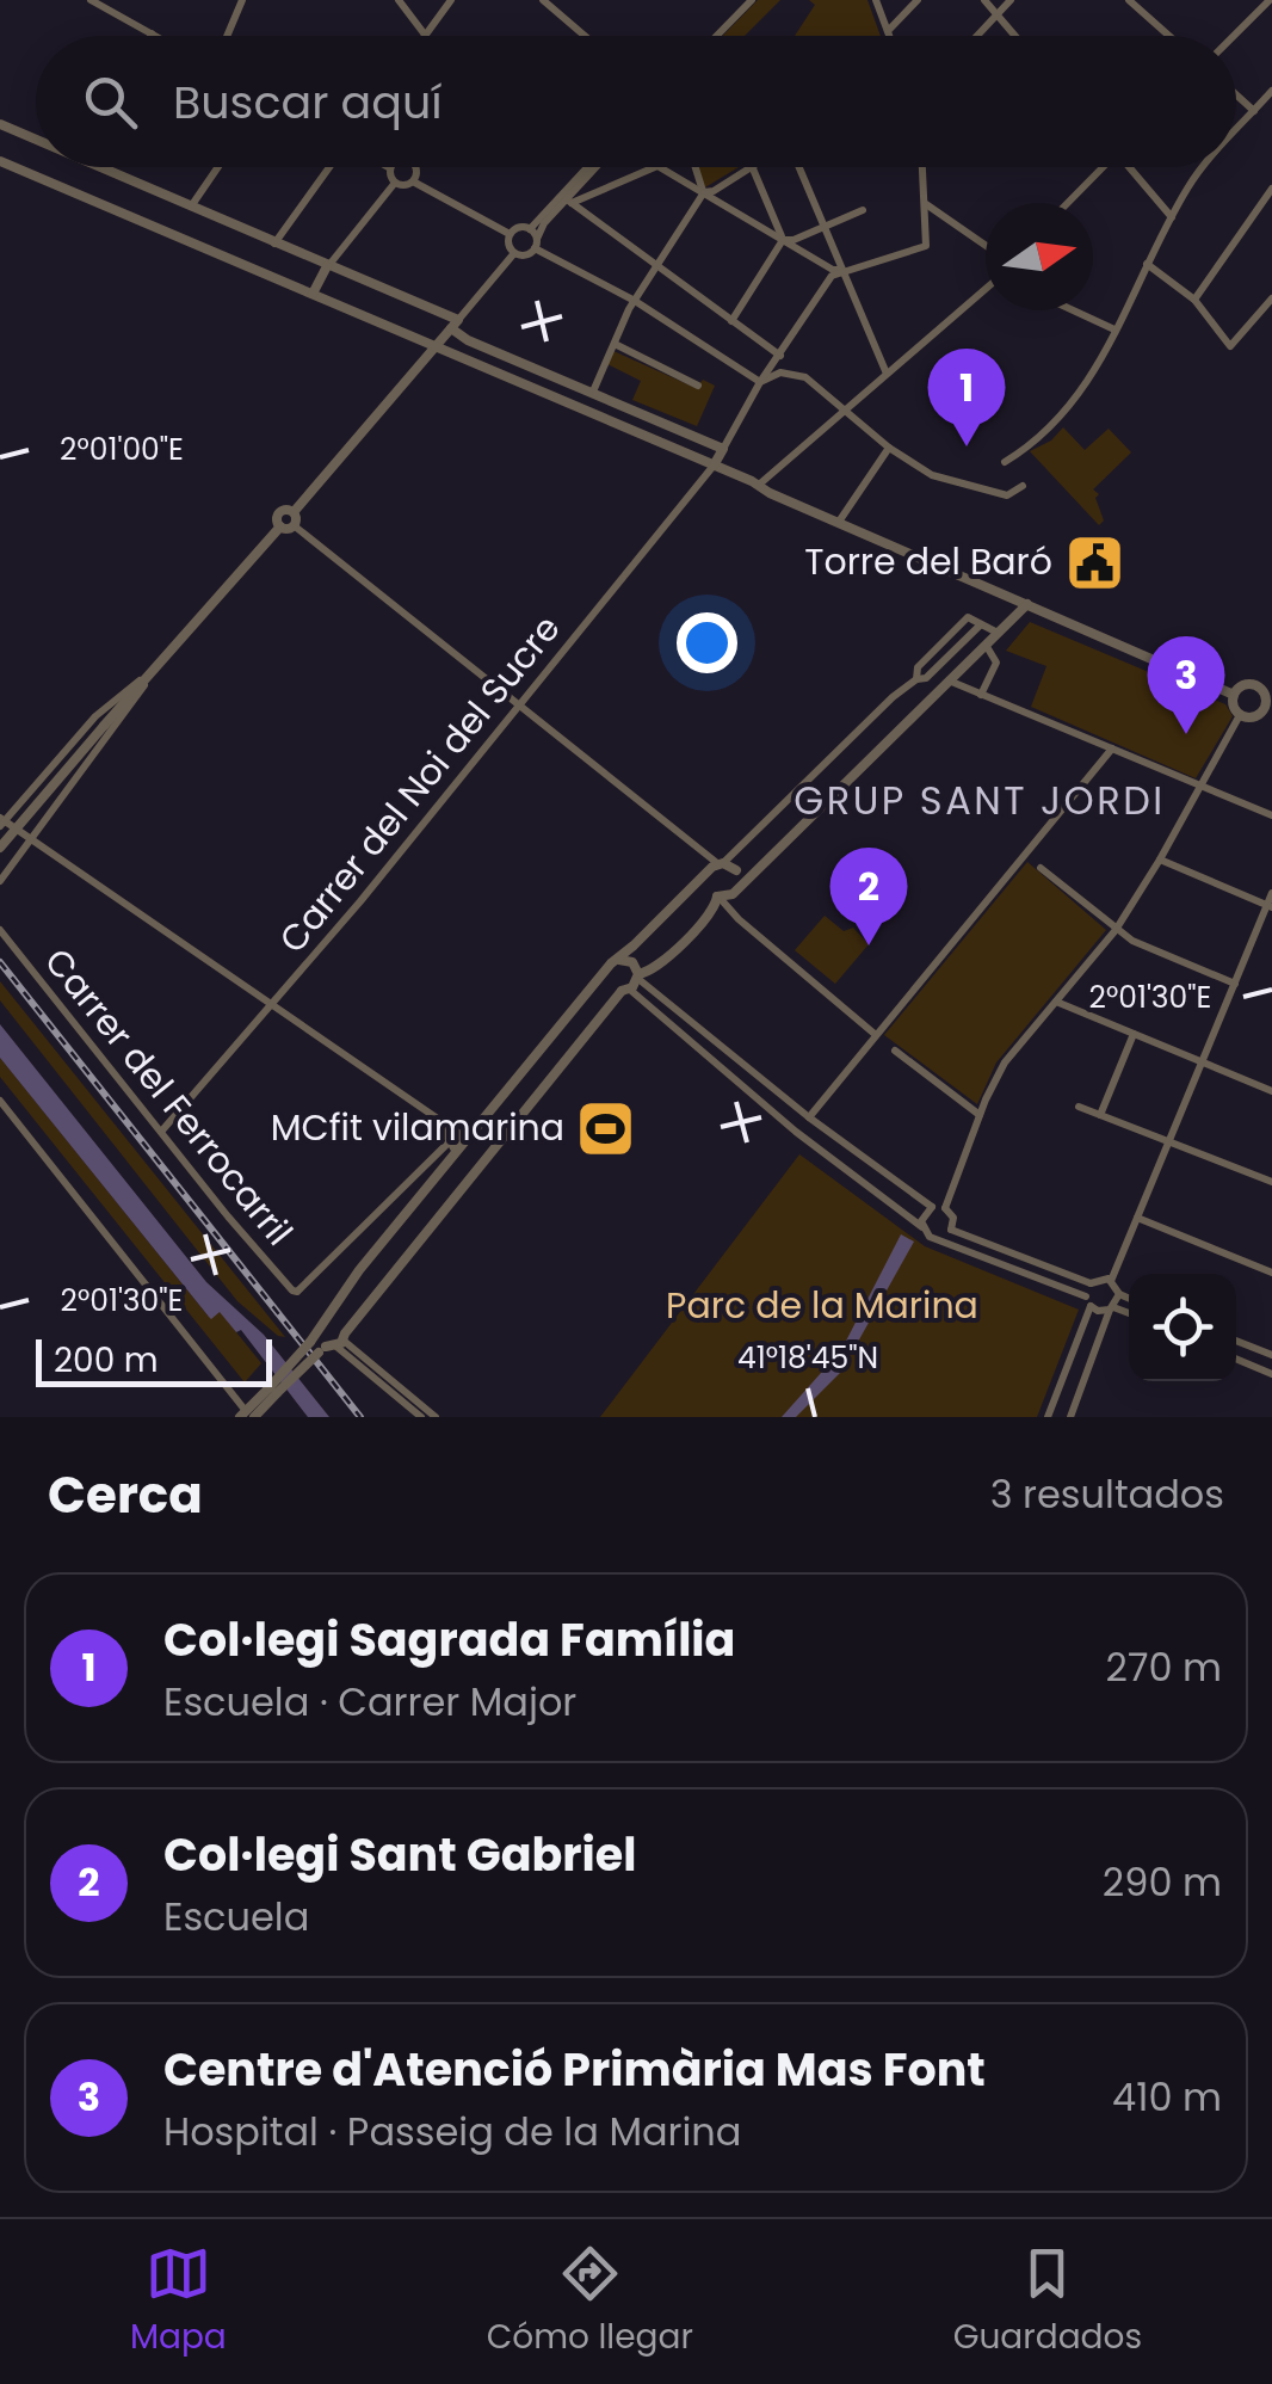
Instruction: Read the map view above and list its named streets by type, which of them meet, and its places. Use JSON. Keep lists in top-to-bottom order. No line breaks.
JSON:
{"streets":{"street":["Carrer del Noi del Sucre","Carrer del Ferrocarril"]},"crossings":[["Carrer del Noi del Sucre","Carrer del Ferrocarril"]],"districts":["GRUP SANT JORDI"],"parks":["Parc de la Marina"],"places":{"public building":["Torre del Baró"],"sports":["MCfit vilamarina"]},"scale_bar":"200 m","north":"right","page":{"search":"Buscar aquí","pins":["1","3","2"],"scale":"200 m","heading":["Cerca","3 resultados"],"list":[{"mark":"1","name":"Col·legi Sagrada Família","note":"Escuela · Carrer Major","value":"270 m"},{"mark":"2","name":"Col·legi Sant Gabriel","note":"Escuela","value":"290 m"},{"mark":"3","name":"Centre d'Atenció Primària Mas Font","note":"Hospital · Passeig de la Marina","value":"410 m"}],"nav":["Mapa","Cómo llegar","Guardados"]},"coordinates":["2°01'00\"E","2°01'30\"E","41°18'45\"N"]}
